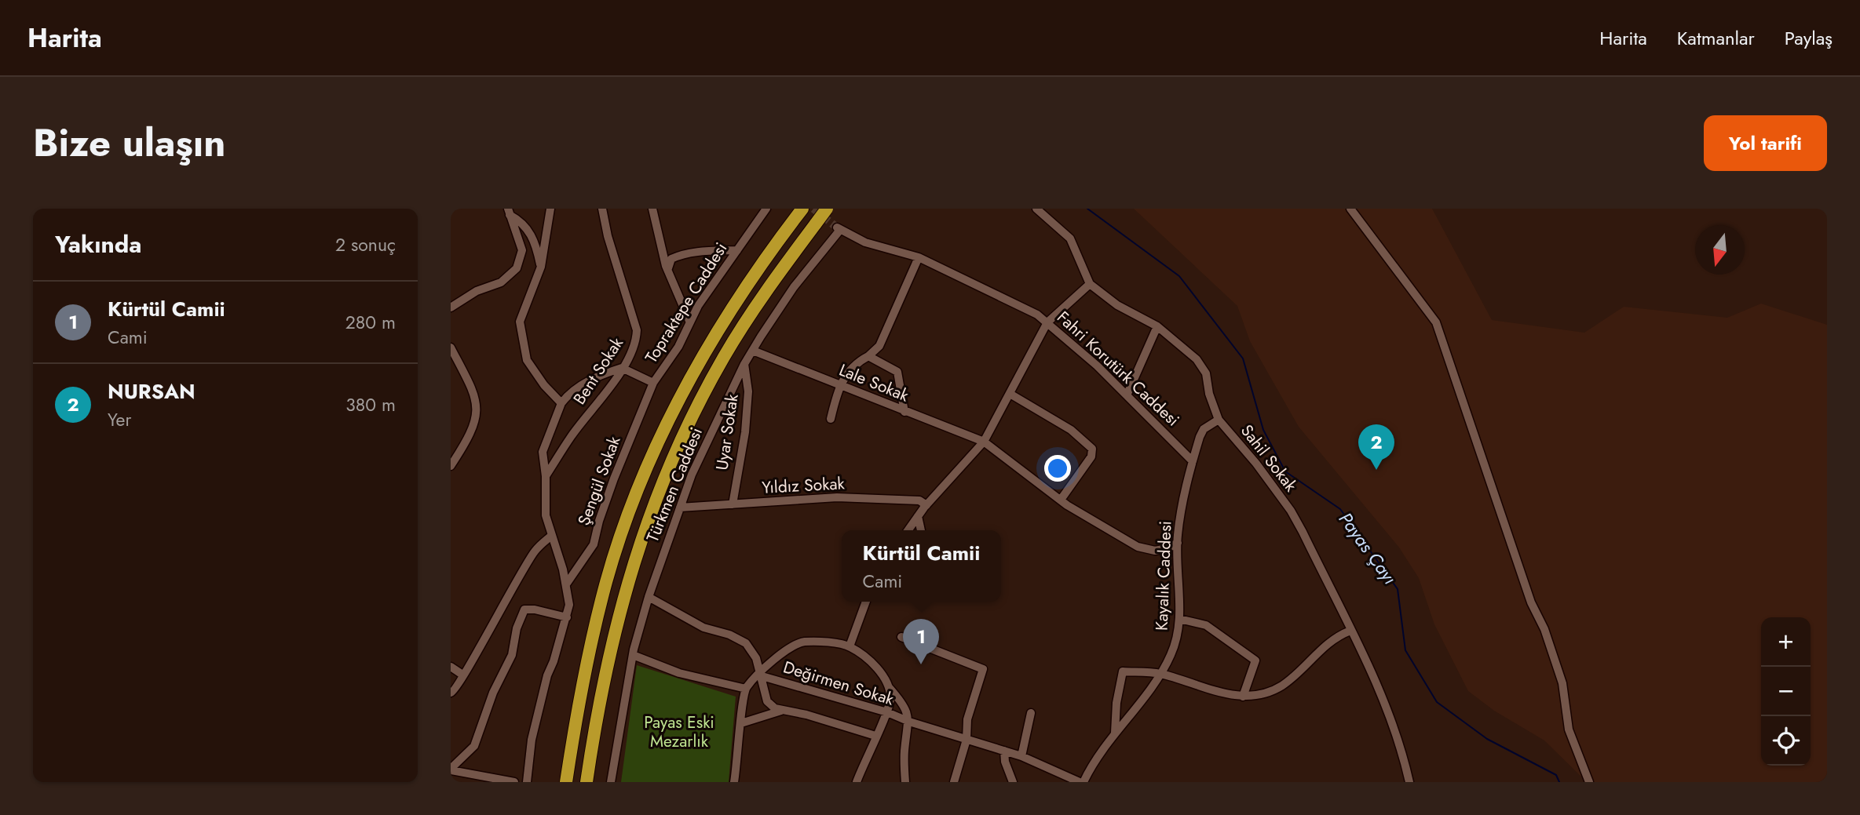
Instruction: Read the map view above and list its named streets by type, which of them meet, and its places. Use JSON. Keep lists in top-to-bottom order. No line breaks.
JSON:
{"streets":{"street":["Topraktepe Caddesi","Fahri Korutürk Caddesi","Bent Sokak","Lale Sokak","Uyar Sokak","Sahil Sokak","Şengül Sokak","Türkmen Caddesi","Yıldız Sokak","Kayalık Caddesi","Değirmen Sokak"]},"crossings":[["Topraktepe Caddesi","Bent Sokak"],["Topraktepe Caddesi","Şengül Sokak"],["Fahri Korutürk Caddesi","Türkmen Caddesi"],["Fahri Korutürk Caddesi","Kayalık Caddesi"],["Lale Sokak","Türkmen Caddesi"],["Lale Sokak","Kayalık Caddesi"],["Uyar Sokak","Türkmen Caddesi"],["Uyar Sokak","Yıldız Sokak"],["Sahil Sokak","Kayalık Caddesi"],["Türkmen Caddesi","Yıldız Sokak"],["Kayalık Caddesi","Değirmen Sokak"]],"water":["Payas Çayı"],"parks":["Payas Eski Mezarlık"],"north":"bottom","page":{"header":"Harita","nav":["Harita","Katmanlar","Paylaş"],"title":"Bize ulaşın","buttons":"Yol tarifi","heading":["Yakında","2 sonuç"],"list":[{"mark":"1","name":"Kürtül Camii","note":"Cami","value":"280 m"},{"mark":"2","name":"NURSAN","note":"Yer","value":"380 m"}],"pins":["2","1"],"popup":["Kürtül Camii","Cami"],"map_buttons":["+","−"]}}
